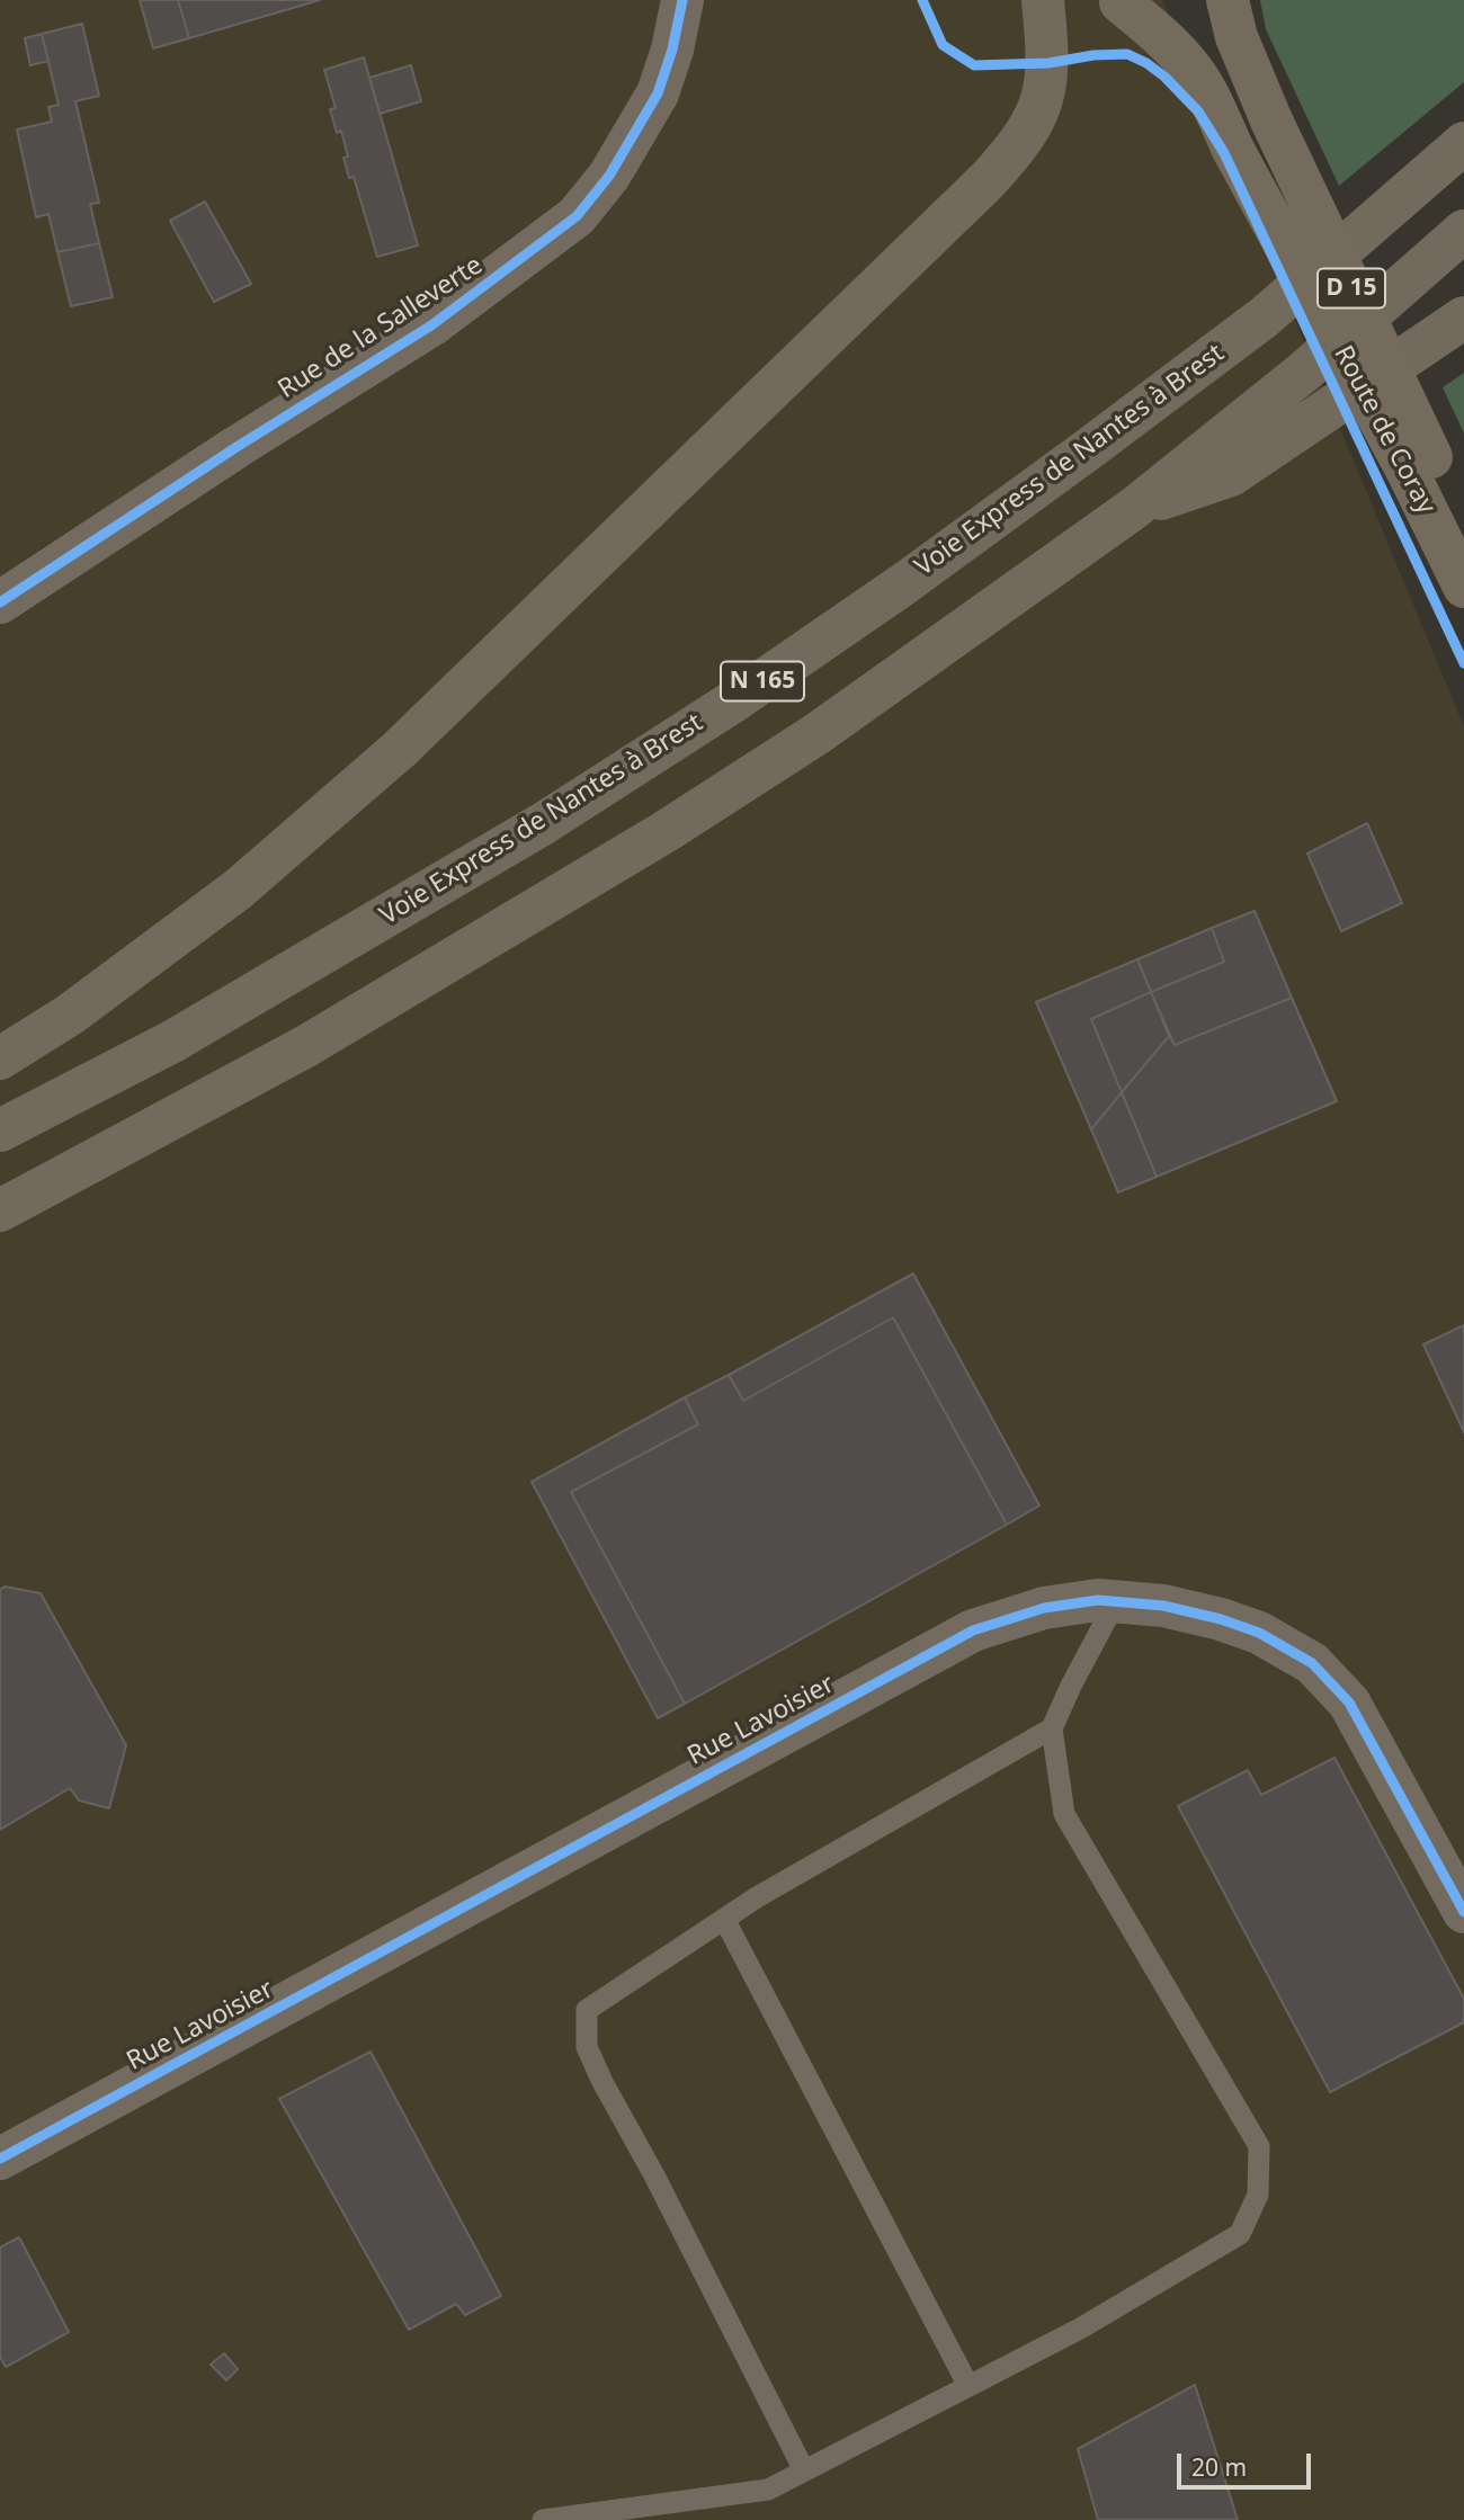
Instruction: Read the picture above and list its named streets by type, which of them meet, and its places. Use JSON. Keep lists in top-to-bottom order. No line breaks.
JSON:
{"streets":{"highway":["Voie Express de Nantes à Brest","N 165"],"main road":["D 15","Route de Coray"],"street":["Rue de la Salleverte","Rue Lavoisier"]},"scale_bar":"20 m"}
